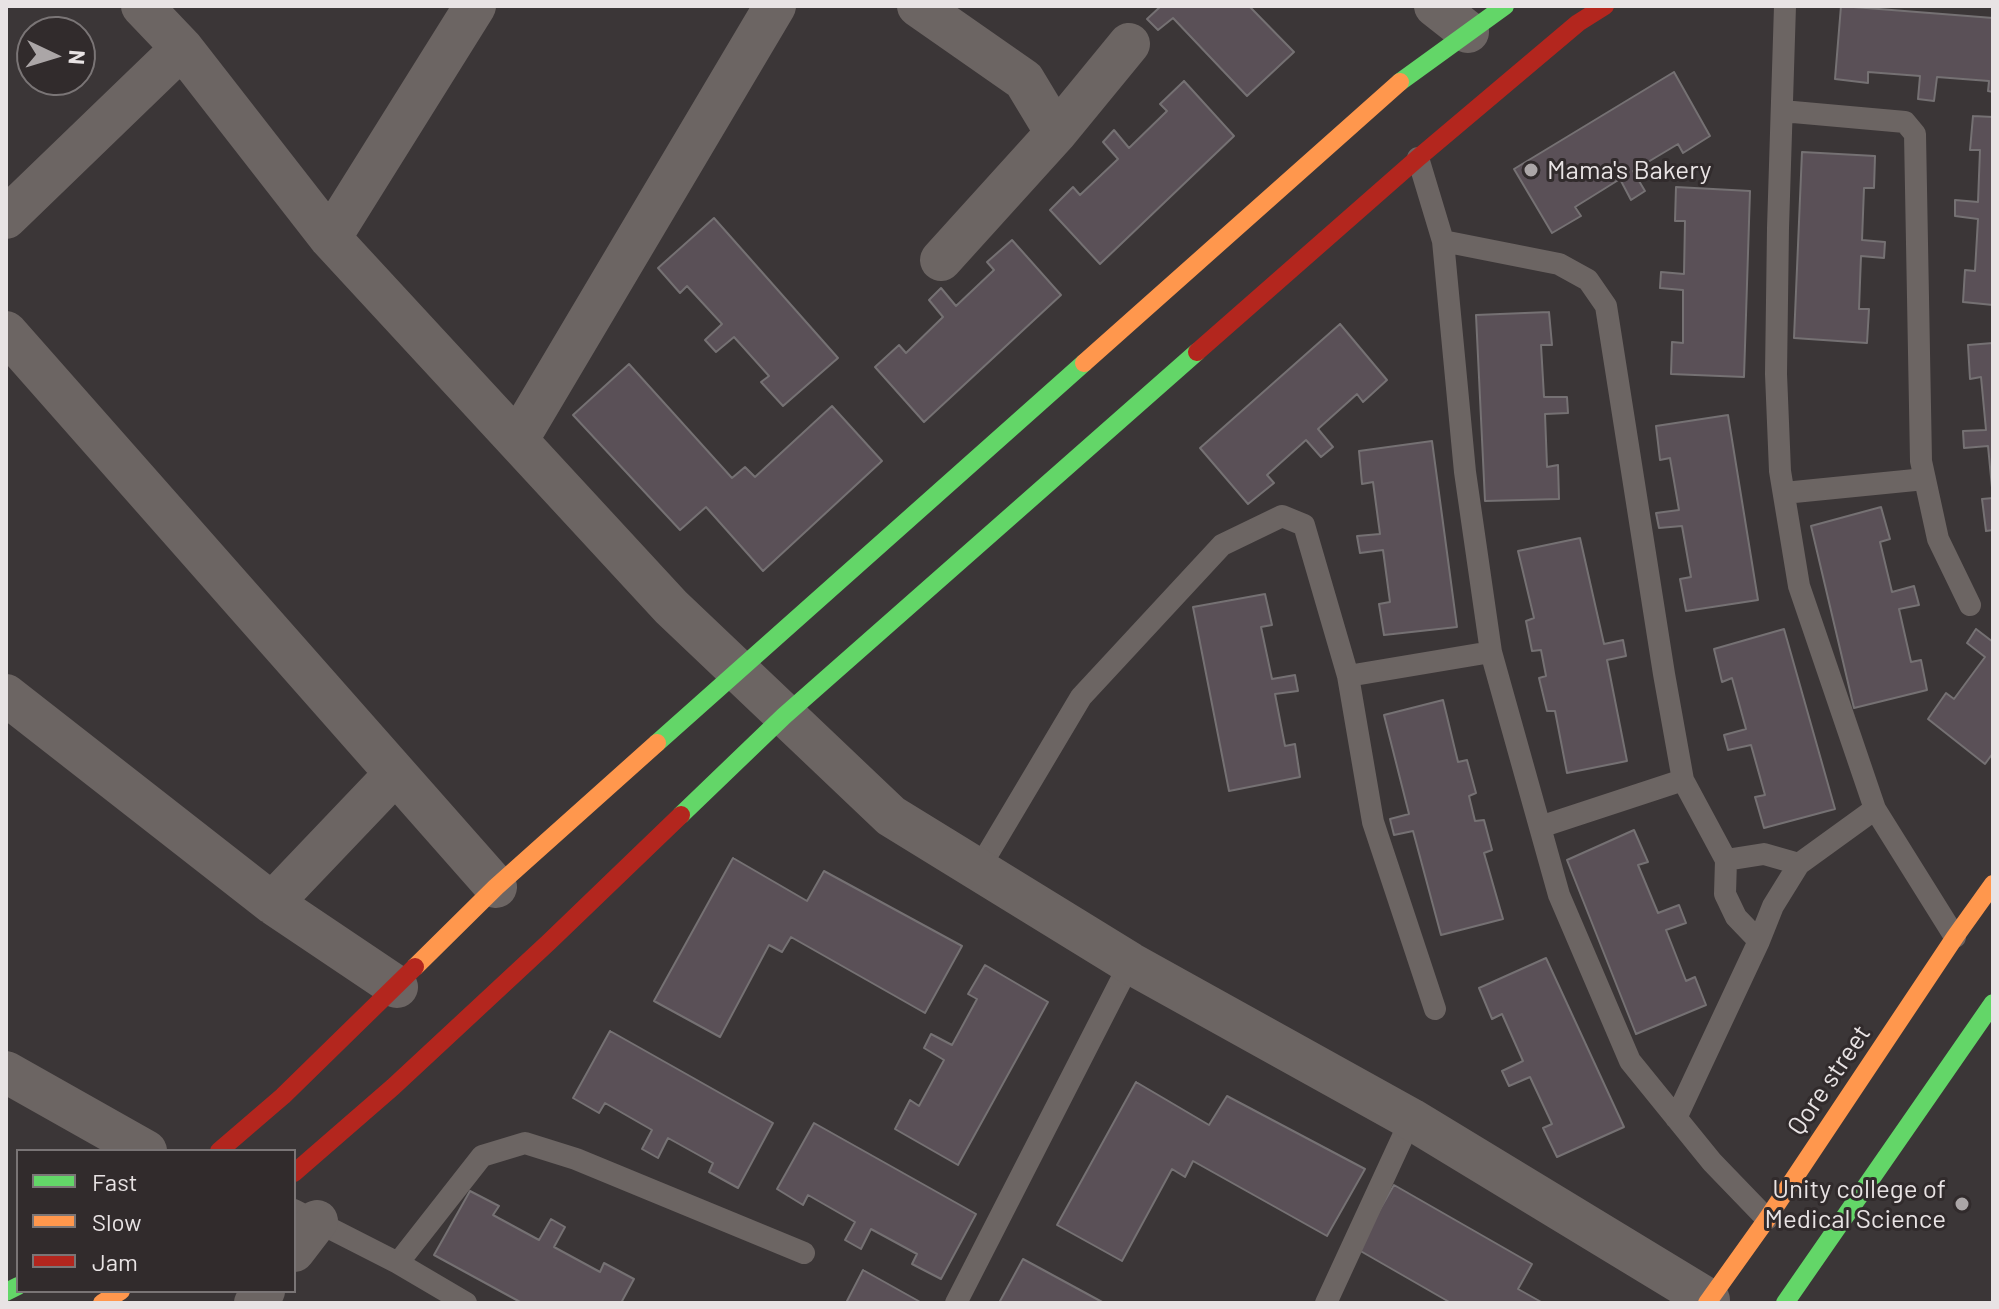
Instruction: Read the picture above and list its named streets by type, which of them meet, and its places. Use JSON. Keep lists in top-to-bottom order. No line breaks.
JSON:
{"streets":{"main road":["Qore street"]},"places":["Mama's Bakery","Unity college of Medical Science"],"legend":["Fast","Slow","Jam"],"north":"right"}
